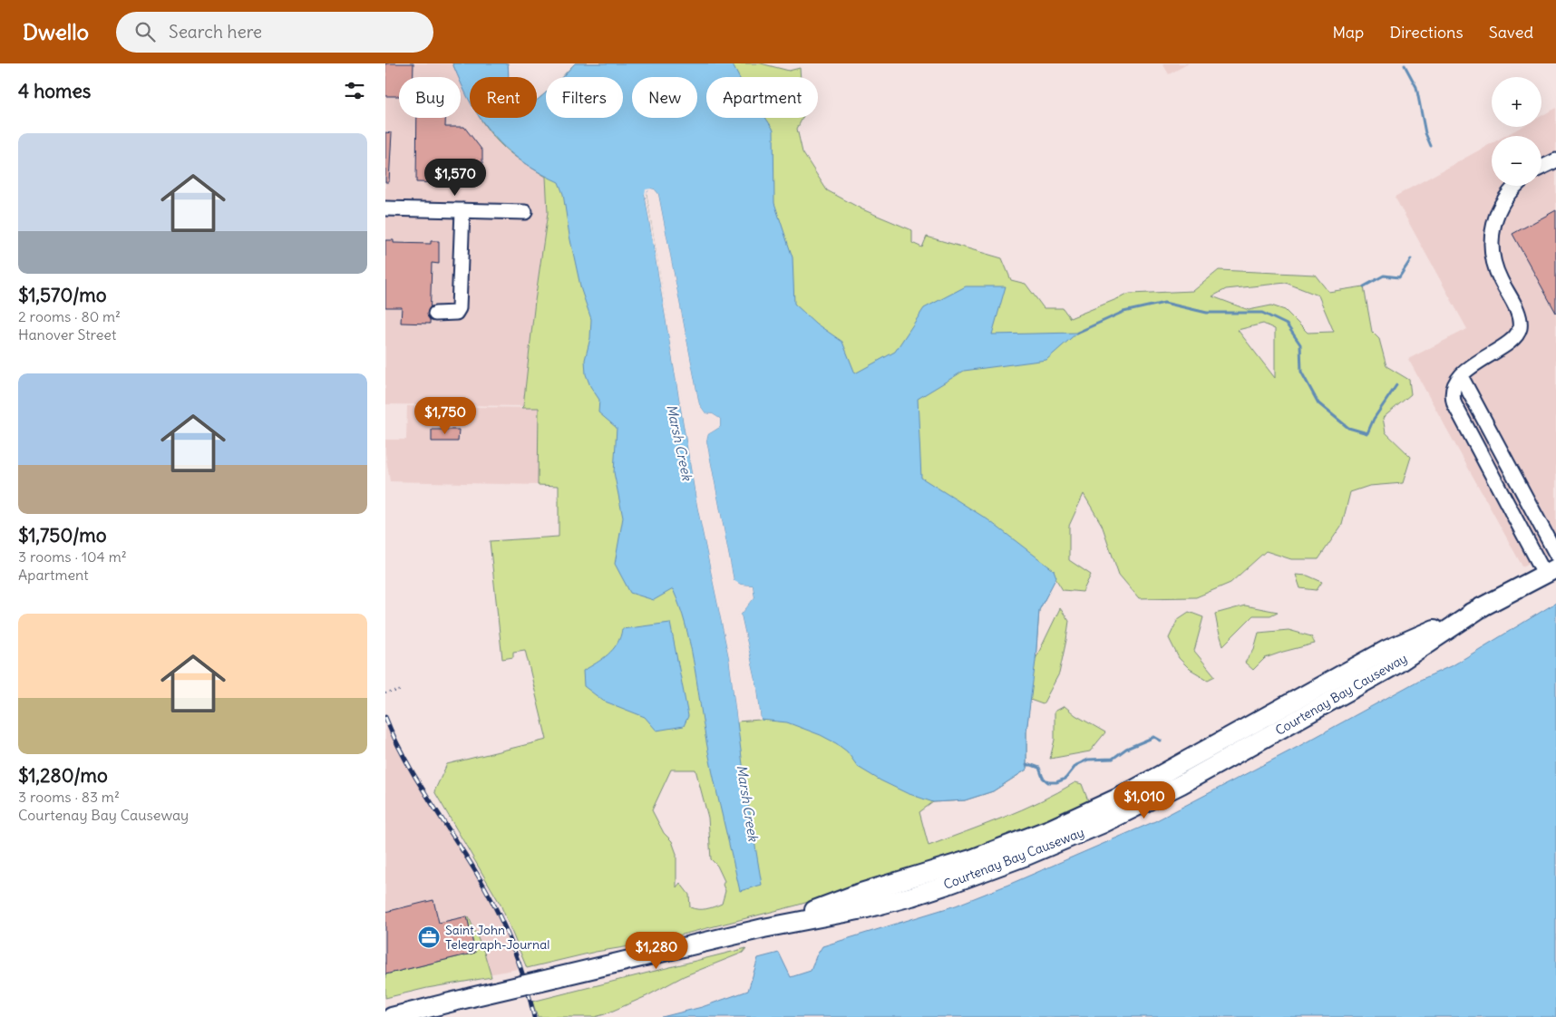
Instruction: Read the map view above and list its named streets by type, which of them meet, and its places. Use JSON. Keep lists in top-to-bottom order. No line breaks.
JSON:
{"streets":{"main road":["Courtenay Bay Causeway"]},"water":["Marsh Creek"],"places":{"office":["Saint John Telegraph-Journal"]},"page":{"header":"Dwello","search":"Search here","nav":["Map","Directions","Saved"],"heading":"4 homes","map_buttons":["+","−"],"chip":["Buy","Rent","Filters","New","Apartment"],"list":[{"name":"$1,570/mo","note":"2 rooms · 80 m² · Hanover Street"},{"name":"$1,750/mo","note":"3 rooms · 104 m² · Apartment"},{"name":"$1,280/mo","note":"3 rooms · 83 m² · Courtenay Bay Causeway"}],"price":["$1,570","$1,750","$1,010","$1,280"]}}
